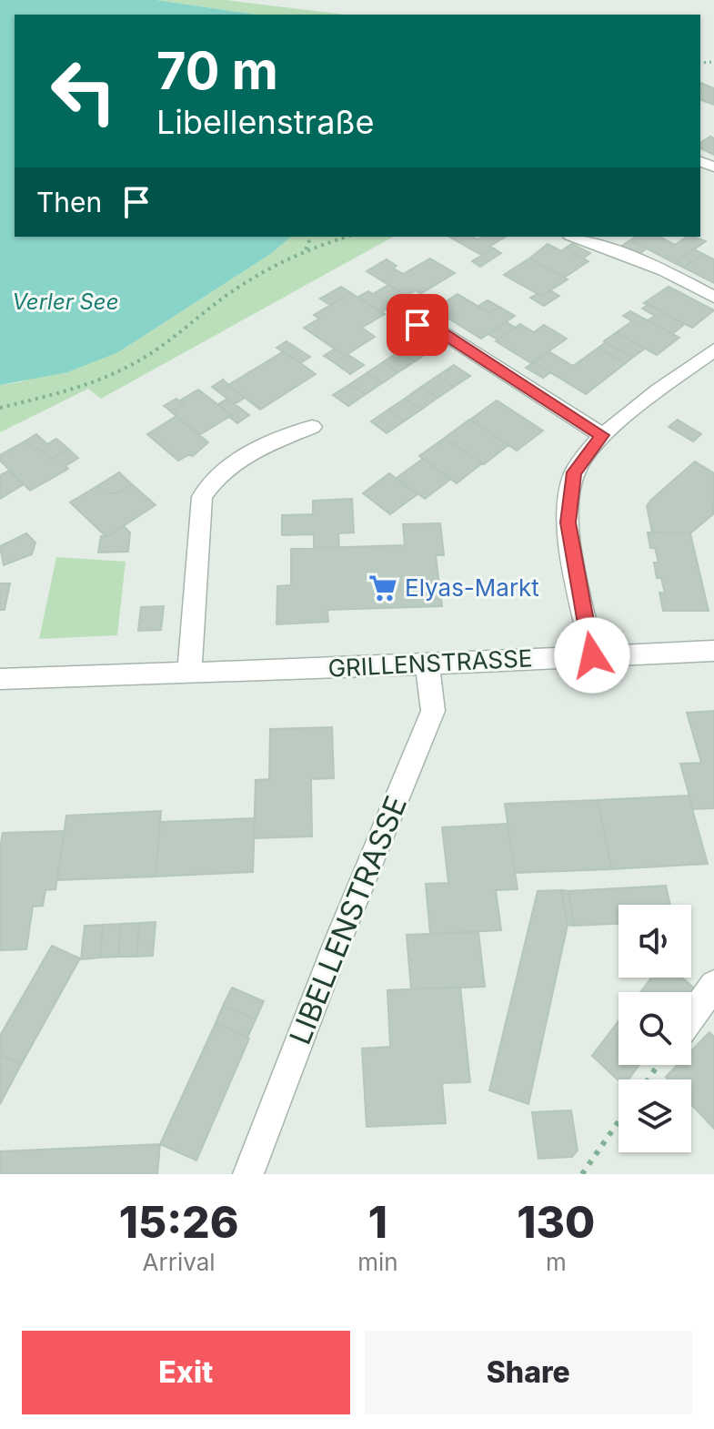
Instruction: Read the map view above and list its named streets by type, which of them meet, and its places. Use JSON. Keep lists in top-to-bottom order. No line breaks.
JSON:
{"streets":{"street":["GRILLENSTRASSE","LIBELLENSTRASSE"]},"crossings":[["GRILLENSTRASSE","LIBELLENSTRASSE"]],"water":["Verler See"],"places":{"supermarket":["Elyas-Markt"]},"page":{"turn":["70 m","Libellenstraße"],"then":"Then","eta":["15:26","Arrival","1","min","130","m"],"buttons":["Exit","Share"]}}
